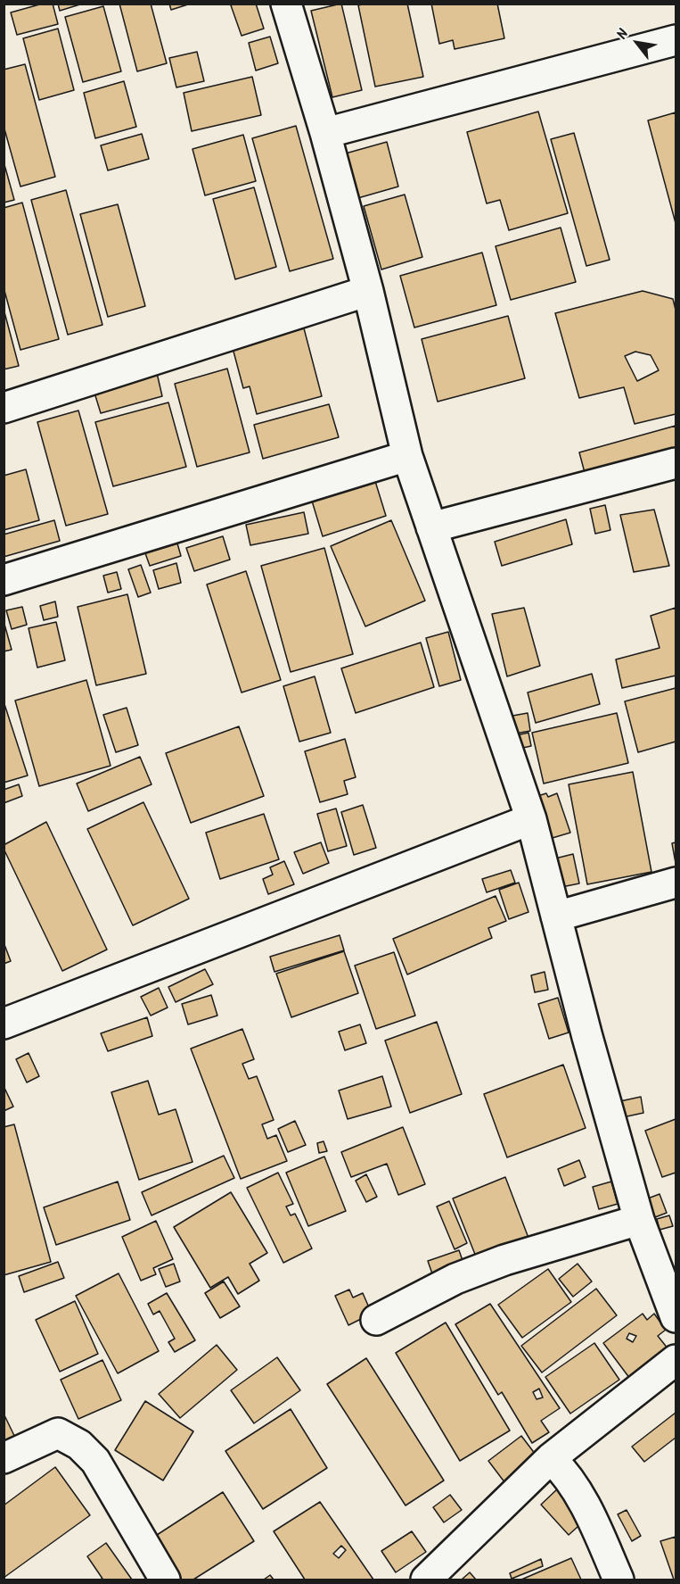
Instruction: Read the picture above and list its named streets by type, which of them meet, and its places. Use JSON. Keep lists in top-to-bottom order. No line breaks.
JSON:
{"north":"top left"}
